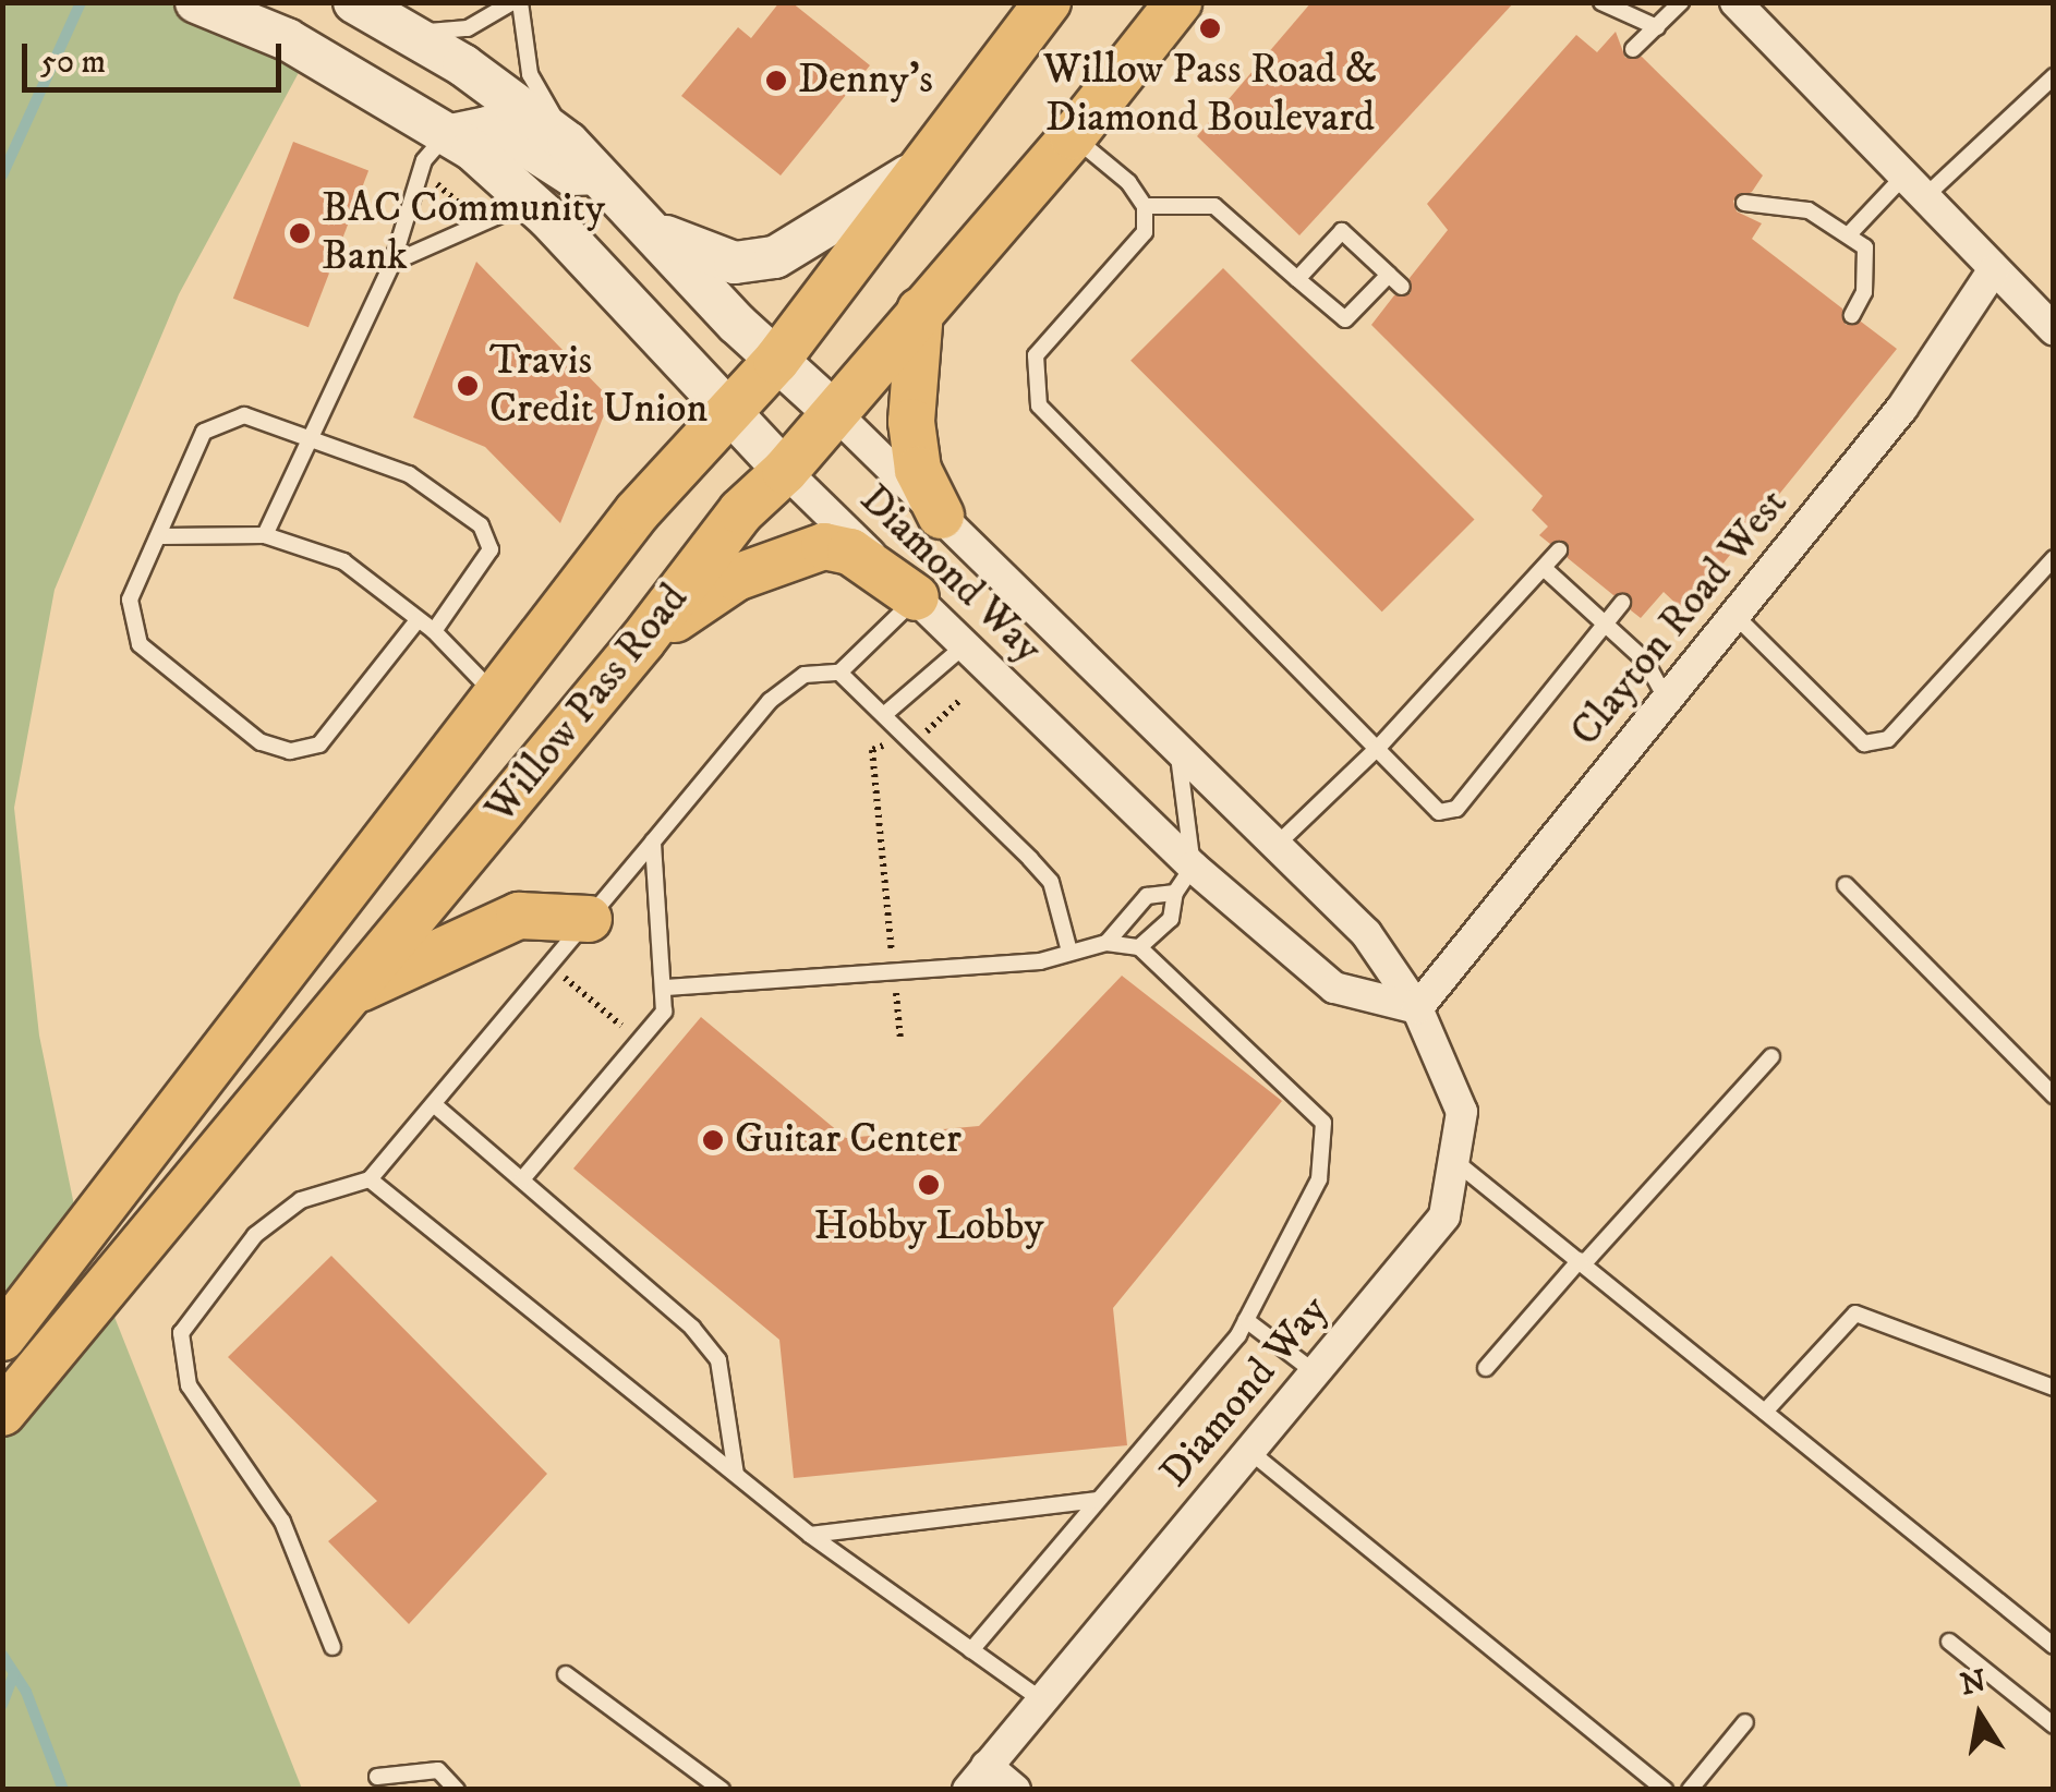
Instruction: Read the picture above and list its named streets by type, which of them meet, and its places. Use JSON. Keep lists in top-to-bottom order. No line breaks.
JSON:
{"streets":{"main road":["Willow Pass Road"],"street":["Diamond Way","Clayton Road West"]},"crossings":[["Diamond Way","Clayton Road West"],["Diamond Way","Willow Pass Road"]],"places":["Willow Pass Road & Diamond Boulevard","Denny's","BAC Community Bank","Travis Credit Union","Guitar Center","Hobby Lobby"],"scale_bar":"50 m","north":"top"}
